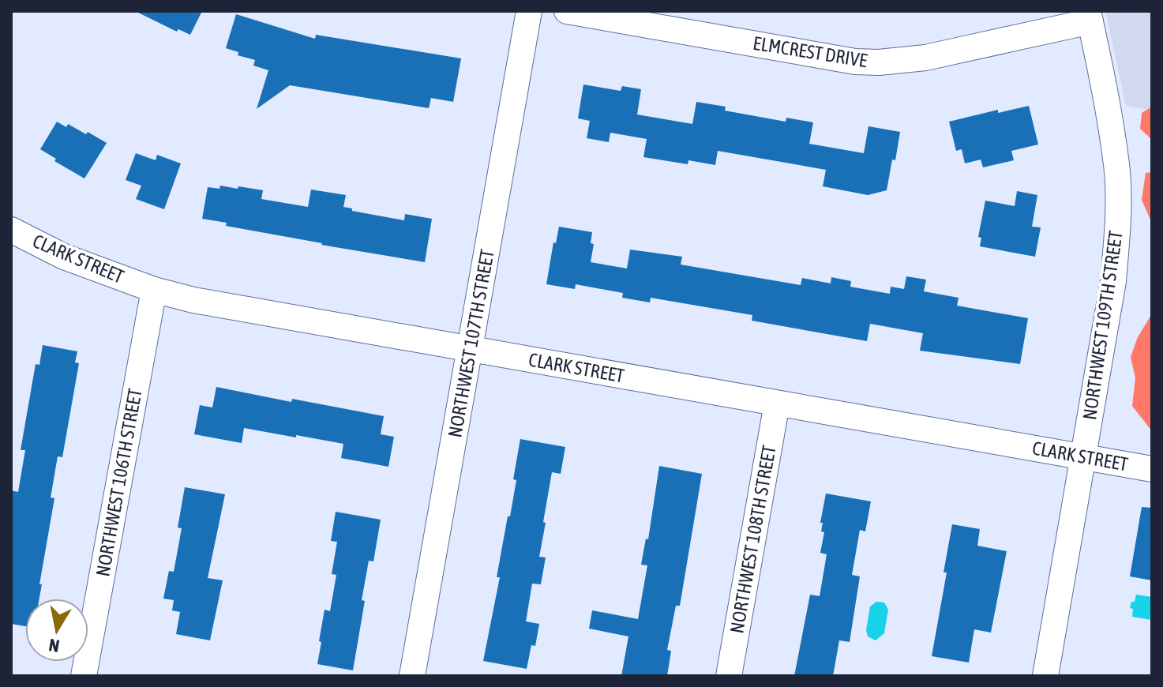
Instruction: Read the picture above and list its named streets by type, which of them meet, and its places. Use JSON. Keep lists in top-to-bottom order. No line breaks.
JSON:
{"streets":{"street":["ELMCREST DRIVE","CLARK STREET","NORTHWEST 109TH STREET","NORTHWEST 107TH STREET","NORTHWEST 106TH STREET","NORTHWEST 108TH STREET"]},"crossings":[["ELMCREST DRIVE","NORTHWEST 109TH STREET"],["CLARK STREET","NORTHWEST 109TH STREET"],["CLARK STREET","NORTHWEST 107TH STREET"],["CLARK STREET","NORTHWEST 106TH STREET"],["CLARK STREET","NORTHWEST 108TH STREET"]],"north":"bottom"}
